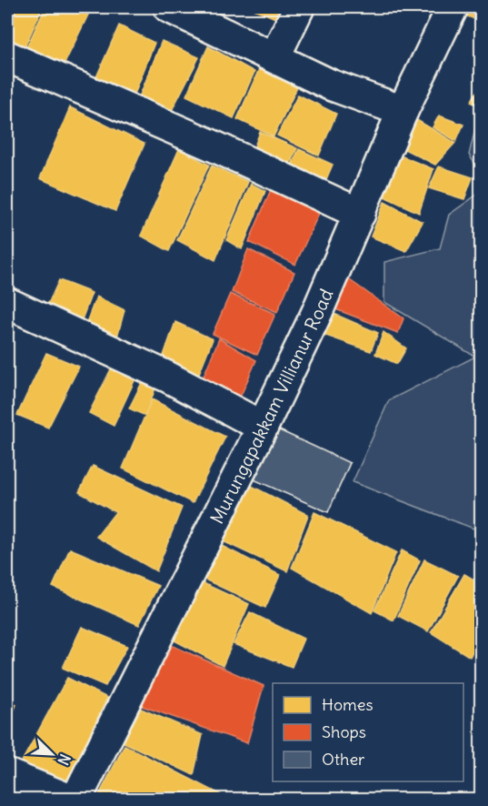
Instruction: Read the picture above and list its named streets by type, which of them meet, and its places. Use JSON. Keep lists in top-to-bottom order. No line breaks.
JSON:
{"streets":{"street":["Murungapakkam Villianur Road"]},"legend":["Homes","Shops","Other"],"north":"bottom right"}
